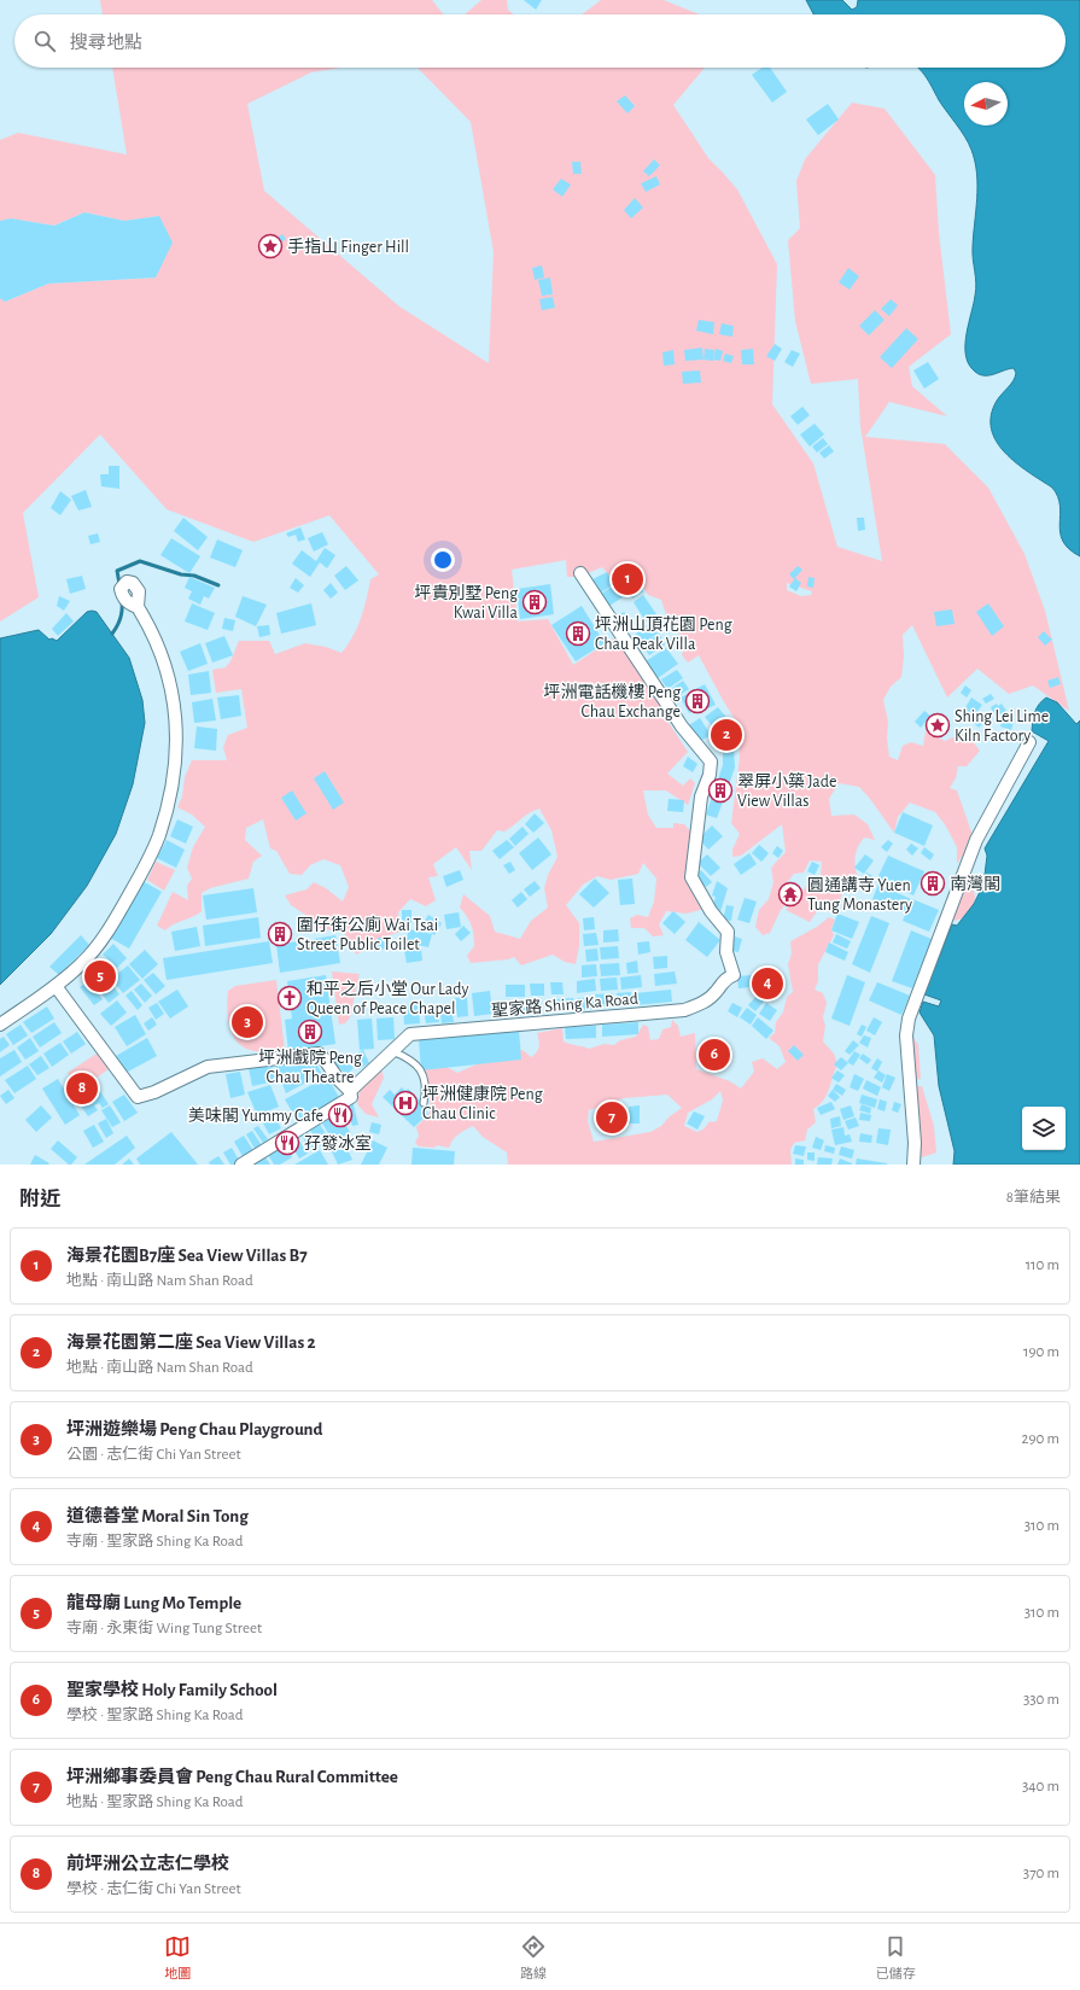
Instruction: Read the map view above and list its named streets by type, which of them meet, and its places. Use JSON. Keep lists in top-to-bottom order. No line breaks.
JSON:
{"streets":{"street":["聖家路 Shing Ka Road"]},"places":{"place":["手指山 Finger Hill","Shing Lei Lime Kiln Factory"],"building":["坪貴別墅 Peng Kwai Villa","坪洲山頂花園 Peng Chau Peak Villa","坪洲電話機樓 Peng Chau Exchange","翠屏小築 Jade View Villas","南灣閣","圍仔街公廁 Wai Tsai Street Public Toilet","坪洲戲院 Peng Chau Theatre"],"temple":["圓通講寺 Yuen Tung Monastery"],"church":["和平之后小堂 Our Lady Queen of Peace Chapel"],"hospital":["坪洲健康院 Peng Chau Clinic"],"restaurant":["美味閣 Yummy Cafe","孖發冰室"]},"north":"left","page":{"search":"搜尋地點","pins":["1","2","5","4","3","6","8","7"],"heading":["附近","8筆結果"],"list":[{"mark":"1","name":"海景花園B7座 Sea View Villas B7","note":"地點 · 南山路 Nam Shan Road","value":"110 m"},{"mark":"2","name":"海景花園第二座 Sea View Villas 2","note":"地點 · 南山路 Nam Shan Road","value":"190 m"},{"mark":"3","name":"坪洲遊樂場 Peng Chau Playground","note":"公園 · 志仁街 Chi Yan Street","value":"290 m"},{"mark":"4","name":"道德善堂 Moral Sin Tong","note":"寺廟 · 聖家路 Shing Ka Road","value":"310 m"},{"mark":"5","name":"龍母廟 Lung Mo Temple","note":"寺廟 · 永東街 Wing Tung Street","value":"310 m"},{"mark":"6","name":"聖家學校 Holy Family School","note":"學校 · 聖家路 Shing Ka Road","value":"330 m"},{"mark":"7","name":"坪洲鄉事委員會 Peng Chau Rural Committee","note":"地點 · 聖家路 Shing Ka Road","value":"340 m"},{"mark":"8","name":"前坪洲公立志仁學校","note":"學校 · 志仁街 Chi Yan Street","value":"370 m"}],"nav":["地圖","路線","已儲存"]}}
